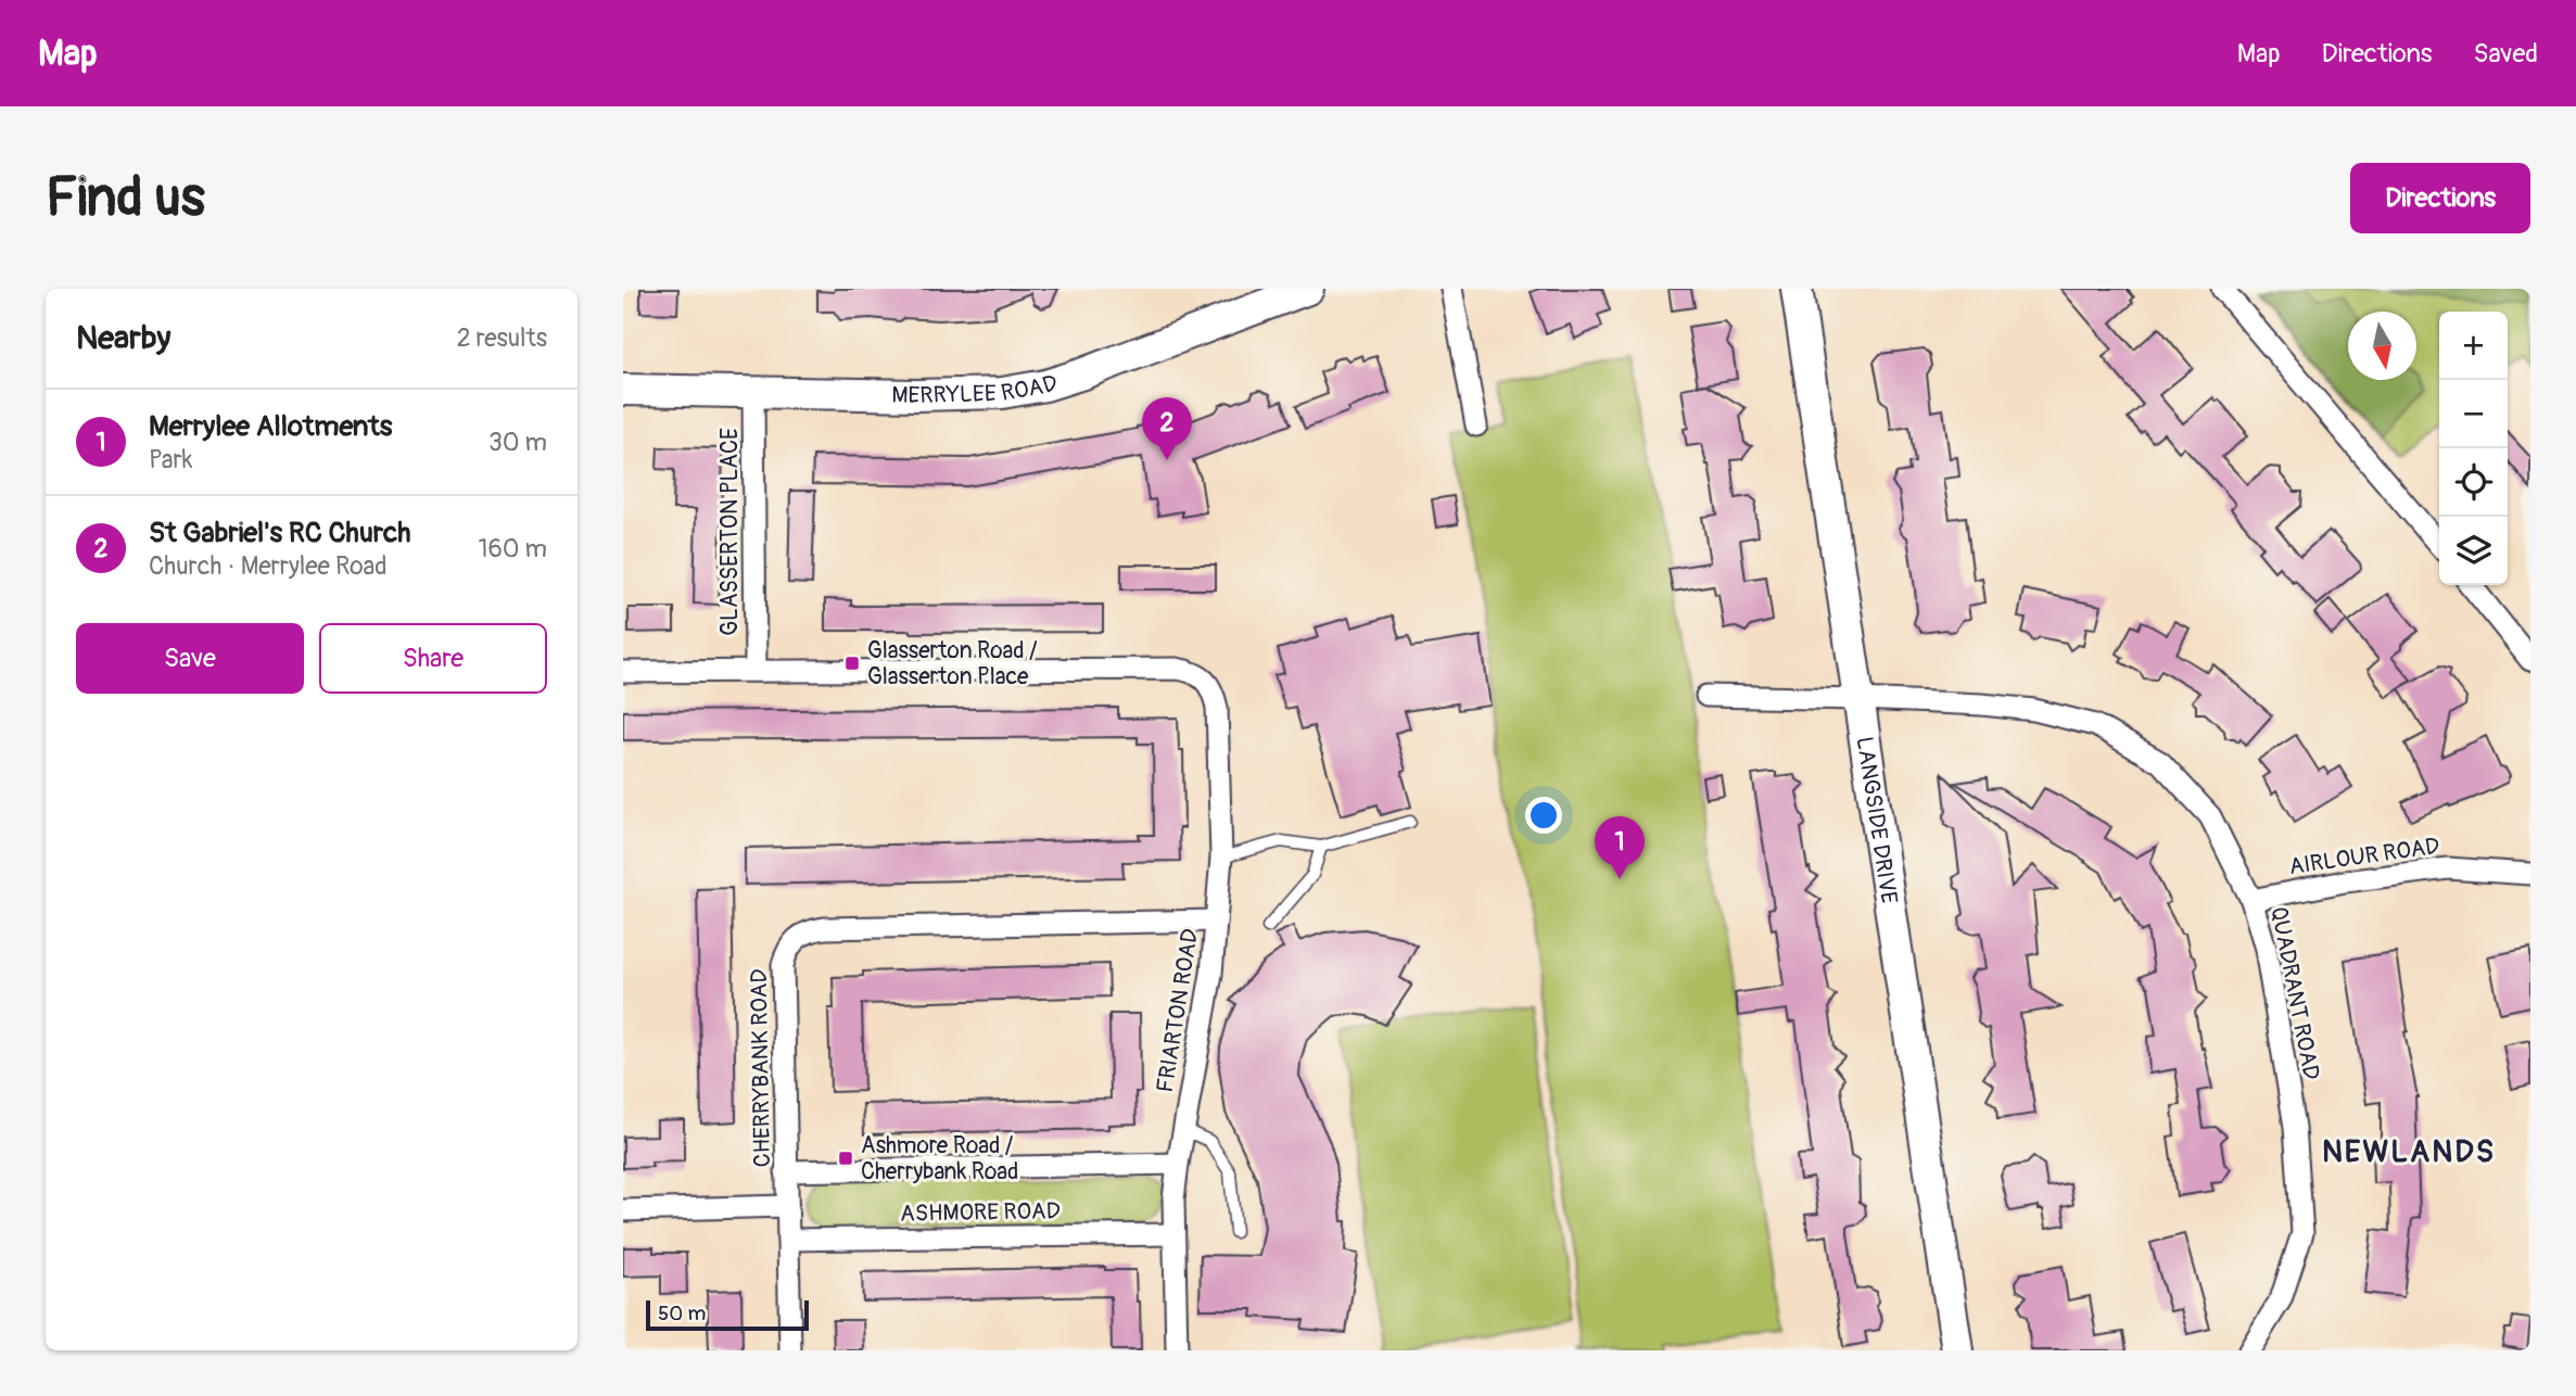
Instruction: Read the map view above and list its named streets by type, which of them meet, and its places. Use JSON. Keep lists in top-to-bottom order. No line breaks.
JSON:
{"streets":{"street":["MERRYLEE ROAD","GLASSERTON PLACE","LANGSIDE DRIVE","AIRLOUR ROAD","QUADRANT ROAD","FRIARTON ROAD","CHERRYBANK ROAD","ASHMORE ROAD"]},"crossings":[["MERRYLEE ROAD","GLASSERTON PLACE"],["GLASSERTON PLACE","FRIARTON ROAD"],["LANGSIDE DRIVE","QUADRANT ROAD"],["AIRLOUR ROAD","QUADRANT ROAD"],["FRIARTON ROAD","CHERRYBANK ROAD"],["FRIARTON ROAD","ASHMORE ROAD"],["CHERRYBANK ROAD","ASHMORE ROAD"]],"districts":["NEWLANDS"],"places":{"transit":["Glasserton Road / Glasserton Place","Ashmore Road / Cherrybank Road"]},"scale_bar":"50 m","north":"bottom","page":{"header":"Map","nav":["Map","Directions","Saved"],"buttons":["Directions",["Save","Share"]],"title":"Find us","heading":["Nearby","2 results"],"map_buttons":["+","−"],"list":[{"mark":"1","name":"Merrylee Allotments","note":"Park","value":"30 m"},{"mark":"2","name":"St Gabriel's RC Church","note":"Church · Merrylee Road","value":"160 m"}],"pins":["2","1"],"scale":"50 m"}}
